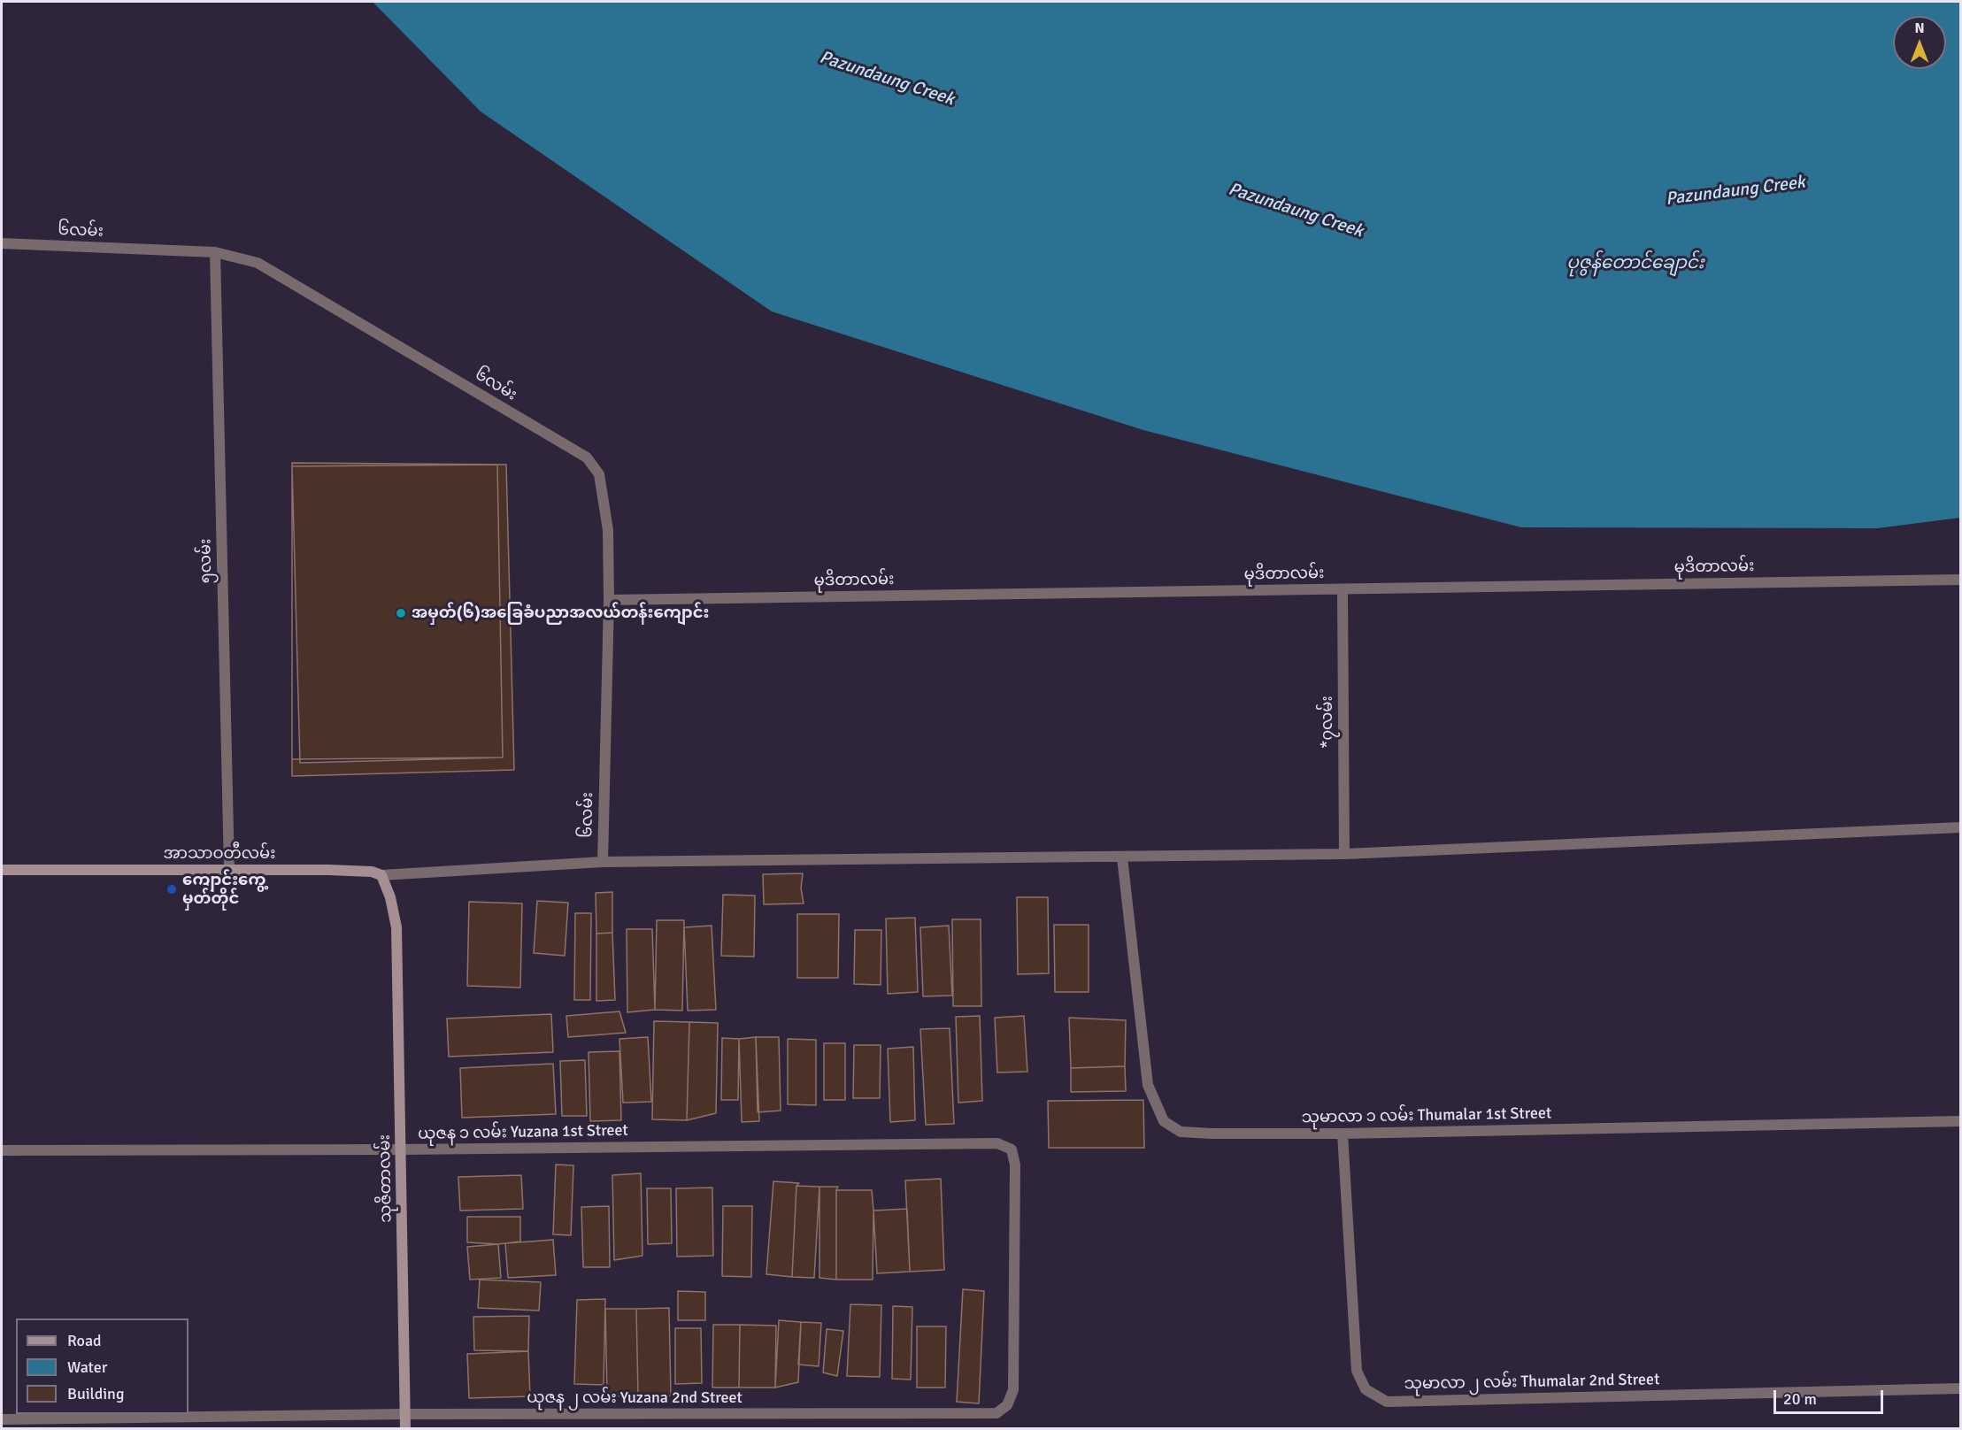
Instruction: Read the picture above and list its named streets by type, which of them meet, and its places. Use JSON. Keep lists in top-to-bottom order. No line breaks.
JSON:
{"streets":{"main road":["အာသာဝတီလမ်း","သုဇိတာလမ်း"],"street":["၆လမ်း","၅လမ်း","မုဒိတာလမ်း","*၇လမ်း","သုမာလာ ၁ လမ်း Thumalar 1st Street","ယုဇန ၁ လမ်း Yuzana 1st Street","သုမာလာ ၂ လမ်း Thumalar 2nd Street","ယုဇန ၂ လမ်း Yuzana 2nd Street"]},"crossings":[["၆လမ်း","၅လမ်း"],["၆လမ်း","မုဒိတာလမ်း"],["၅လမ်း","အာသာဝတီလမ်း"],["မုဒိတာလမ်း","*၇လမ်း"],["အာသာဝတီလမ်း","သုဇိတာလမ်း"],["သုမာလာ ၁ လမ်း Thumalar 1st Street","သုမာလာ ၂ လမ်း Thumalar 2nd Street"],["ယုဇန ၁ လမ်း Yuzana 1st Street","သုဇိတာလမ်း"],["ယုဇန ၁ လမ်း Yuzana 1st Street","ယုဇန ၂ လမ်း Yuzana 2nd Street"],["သုဇိတာလမ်း","ယုဇန ၂ လမ်း Yuzana 2nd Street"]],"water":["Pazundaung Creek","ပုဇွန်တောင်ချောင်း"],"places":["အမှတ်(၆)အခြေခံပညာအလယ်တန်းကျောင်း","ကျောင်းကွေ့ မှတ်တိုင်"],"legend":["Road","Water","Building"],"scale_bar":"20 m","north":"top"}
